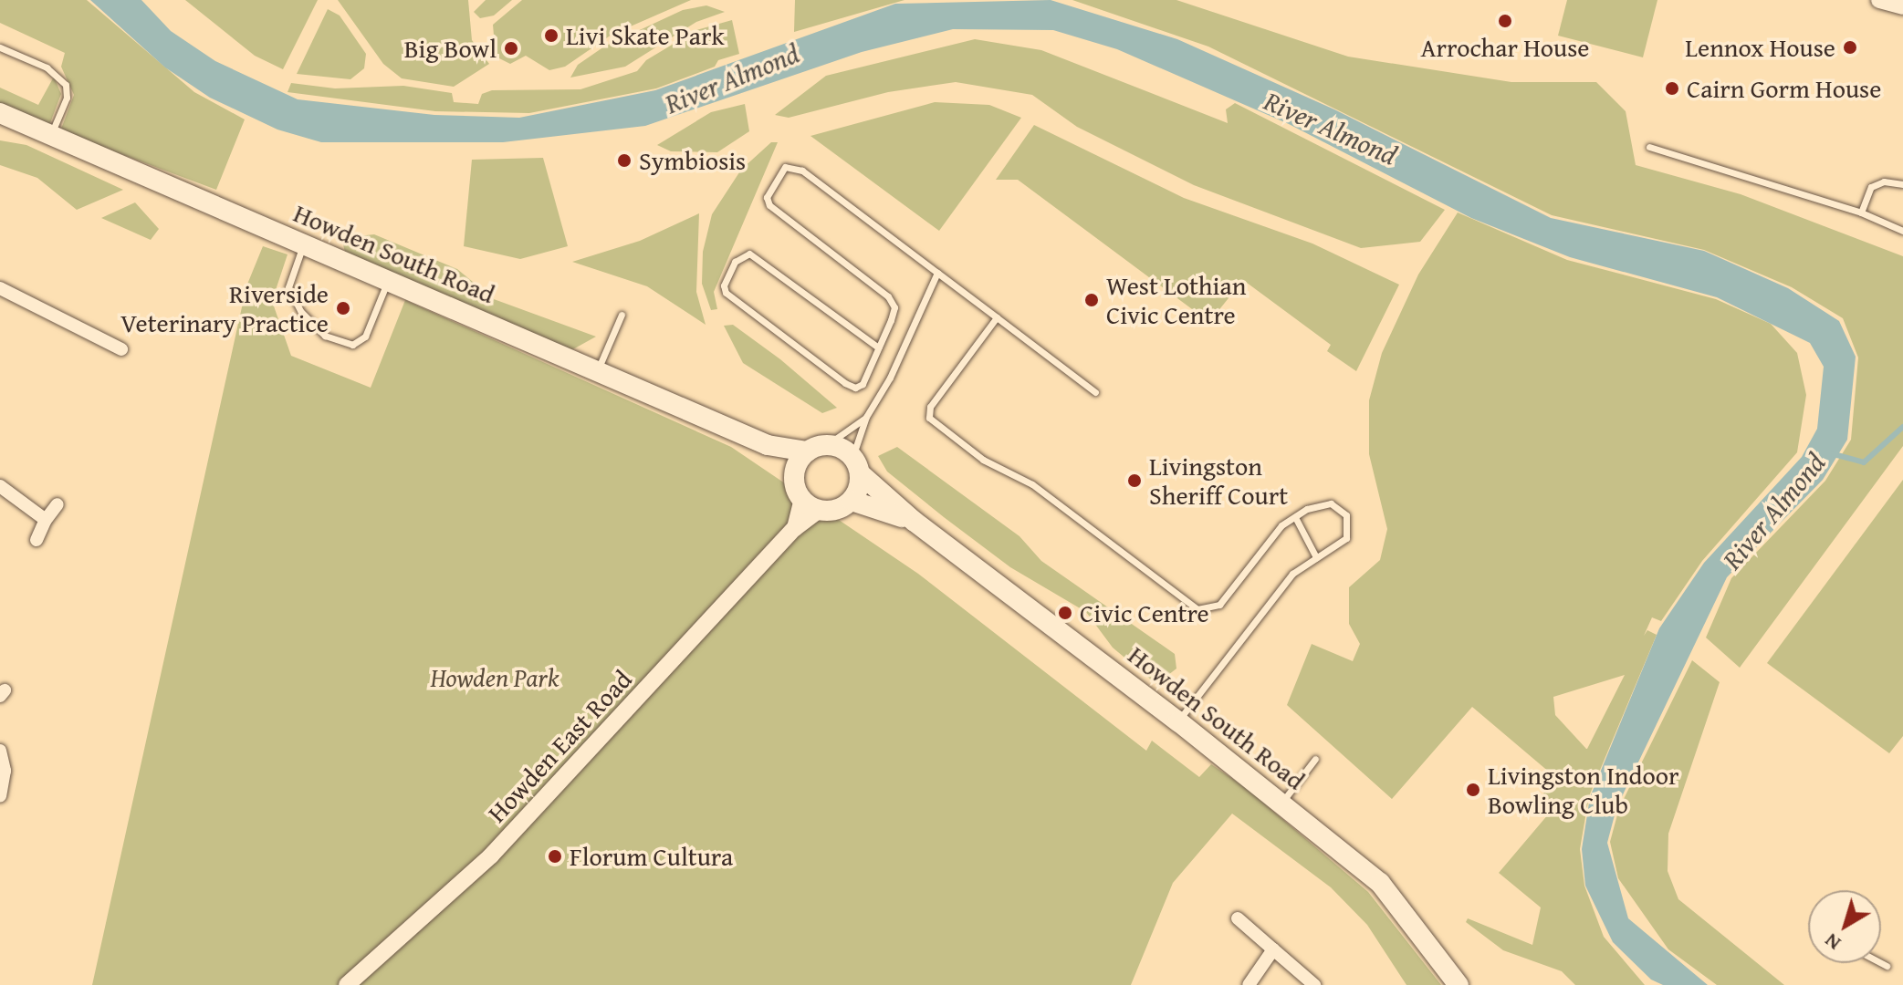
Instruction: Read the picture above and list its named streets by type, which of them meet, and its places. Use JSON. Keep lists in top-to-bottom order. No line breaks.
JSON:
{"streets":{"main road":["Howden South Road"],"street":["Howden East Road"]},"crossings":[["Howden South Road","Howden East Road"]],"water":["River Almond"],"parks":["Howden Park"],"places":["Arrochar House","Livi Skate Park","Lennox House","Big Bowl","Cairn Gorm House","Symbiosis","West Lothian Civic Centre","Riverside Veterinary Practice","Livingston Sheriff Court","Civic Centre","Livingston Indoor Bowling Club","Florum Cultura"],"north":"bottom left"}
